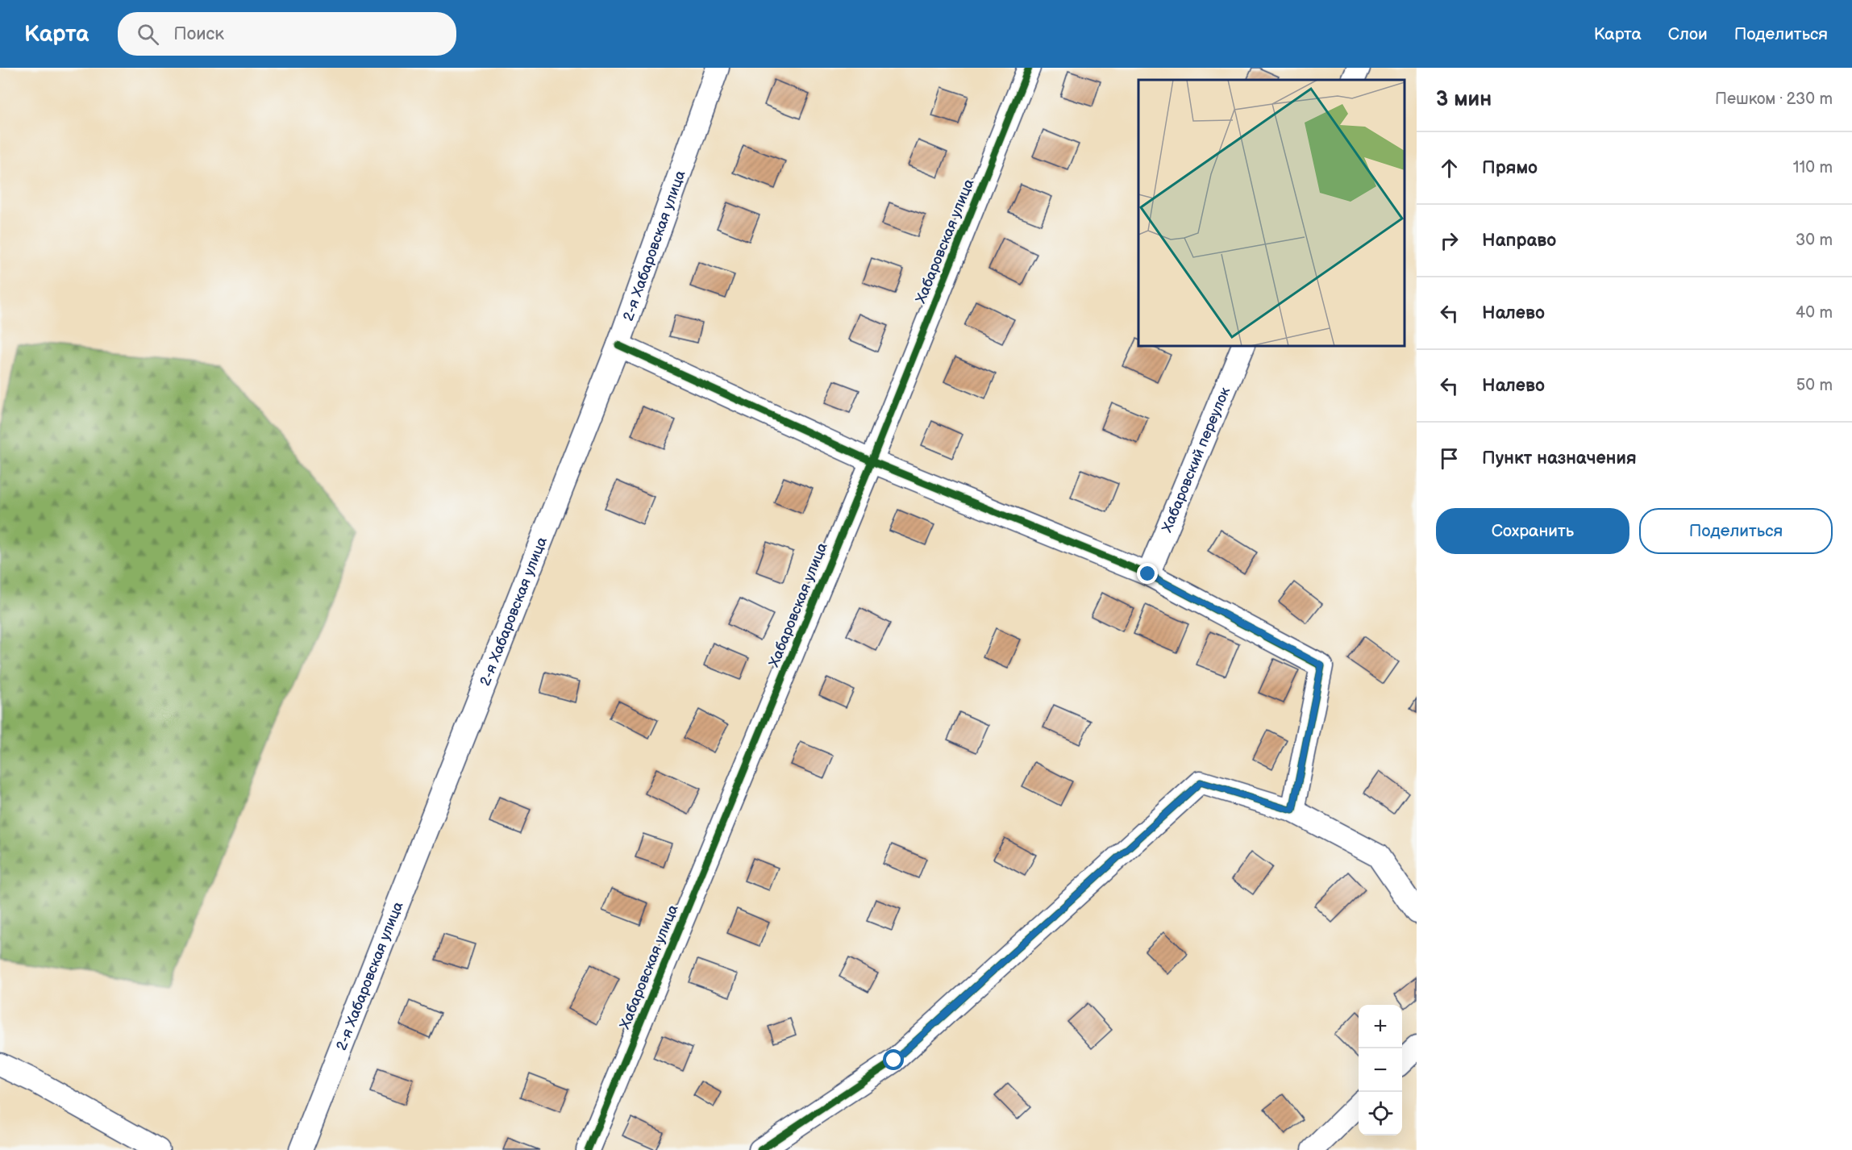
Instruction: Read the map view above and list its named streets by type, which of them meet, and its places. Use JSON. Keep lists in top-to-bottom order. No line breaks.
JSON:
{"streets":{"street":["Хабаровская улица","2-я Хабаровская улица","Хабаровский переулок"]},"page":{"header":"Карта","search":"Поиск","nav":["Карта","Слои","Поделиться"],"heading":["3 мин","Пешком · 230 m"],"list":[["Прямо","110 m"],["Направо","30 m"],["Налево","40 m"],["Налево","50 m"],"Пункт назначения"],"buttons":["Сохранить","Поделиться"],"map_buttons":["+","−"]}}
